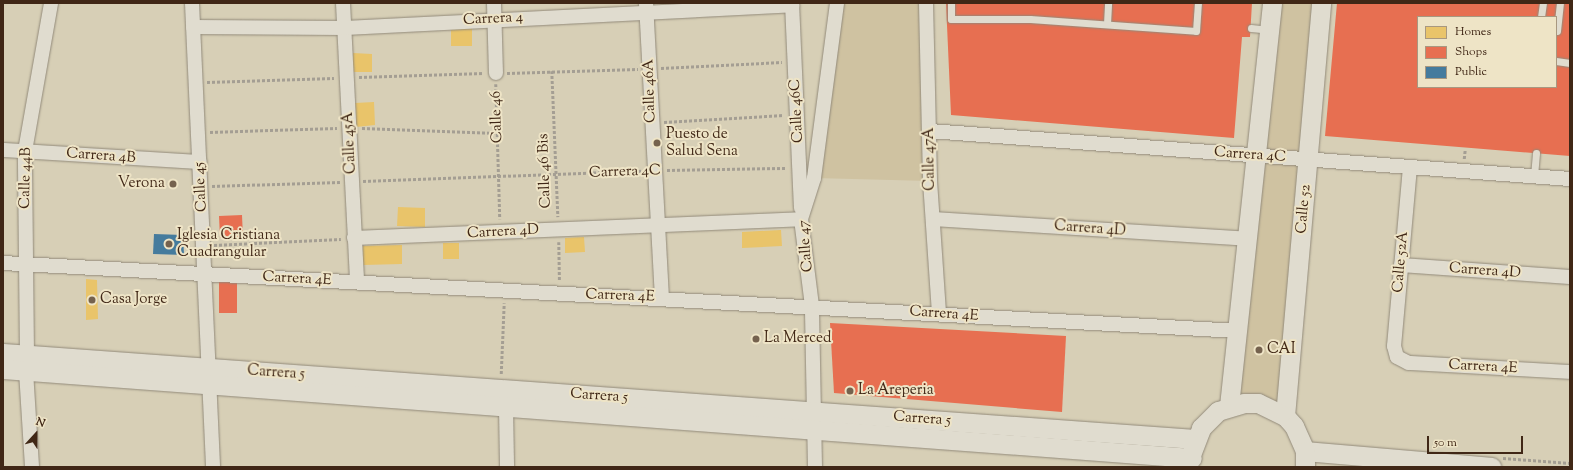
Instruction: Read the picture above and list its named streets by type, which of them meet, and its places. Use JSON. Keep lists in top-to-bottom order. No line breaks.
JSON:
{"streets":{"main road":["Calle 52","Carrera 5"],"street":["Carrera 4","Calle 46A","Calle 46C","Calle 46","Calle 45A","Carrera 4C","Carrera 4B","Calle 47A","Calle 44B","Calle 45","Carrera 4D","Calle 47","Calle 52A","Carrera 4E"],"path":["Calle 46 Bis"]},"crossings":[["Carrera 4","Calle 46A"],["Carrera 4","Calle 46C"],["Carrera 4","Calle 46"],["Carrera 4","Calle 45A"],["Carrera 4","Calle 45"],["Calle 46A","Carrera 4C"],["Calle 46A","Carrera 4D"],["Calle 46A","Carrera 4E"],["Calle 46C","Carrera 4C"],["Calle 46C","Carrera 4D"],["Calle 46C","Calle 47"],["Calle 46","Carrera 4C"],["Calle 46","Carrera 4D"],["Calle 45A","Carrera 4D"],["Calle 45A","Carrera 4E"],["Carrera 4C","Calle 47A"],["Carrera 4C","Calle 46 Bis"],["Carrera 4C","Calle 52"],["Carrera 4C","Calle 52A"],["Carrera 4B","Calle 44B"],["Carrera 4B","Calle 45"],["Calle 47A","Carrera 4D"],["Calle 47A","Carrera 4E"],["Calle 46 Bis","Carrera 4D"],["Calle 46 Bis","Carrera 4E"],["Calle 44B","Carrera 4E"],["Calle 44B","Carrera 5"],["Calle 45","Carrera 4E"],["Calle 45","Carrera 5"],["Carrera 4D","Calle 47"],["Carrera 4D","Calle 52A"],["Calle 47","Carrera 4E"],["Calle 47","Carrera 5"],["Calle 52A","Carrera 4E"]],"places":["Puesto de Salud Sena","Verona","Iglesia Cristiana Cuadrangular","Casa Jorge","La Merced","CAI","La Areperia"],"legend":["Homes","Shops","Public"],"scale_bar":"50 m","north":"top"}
